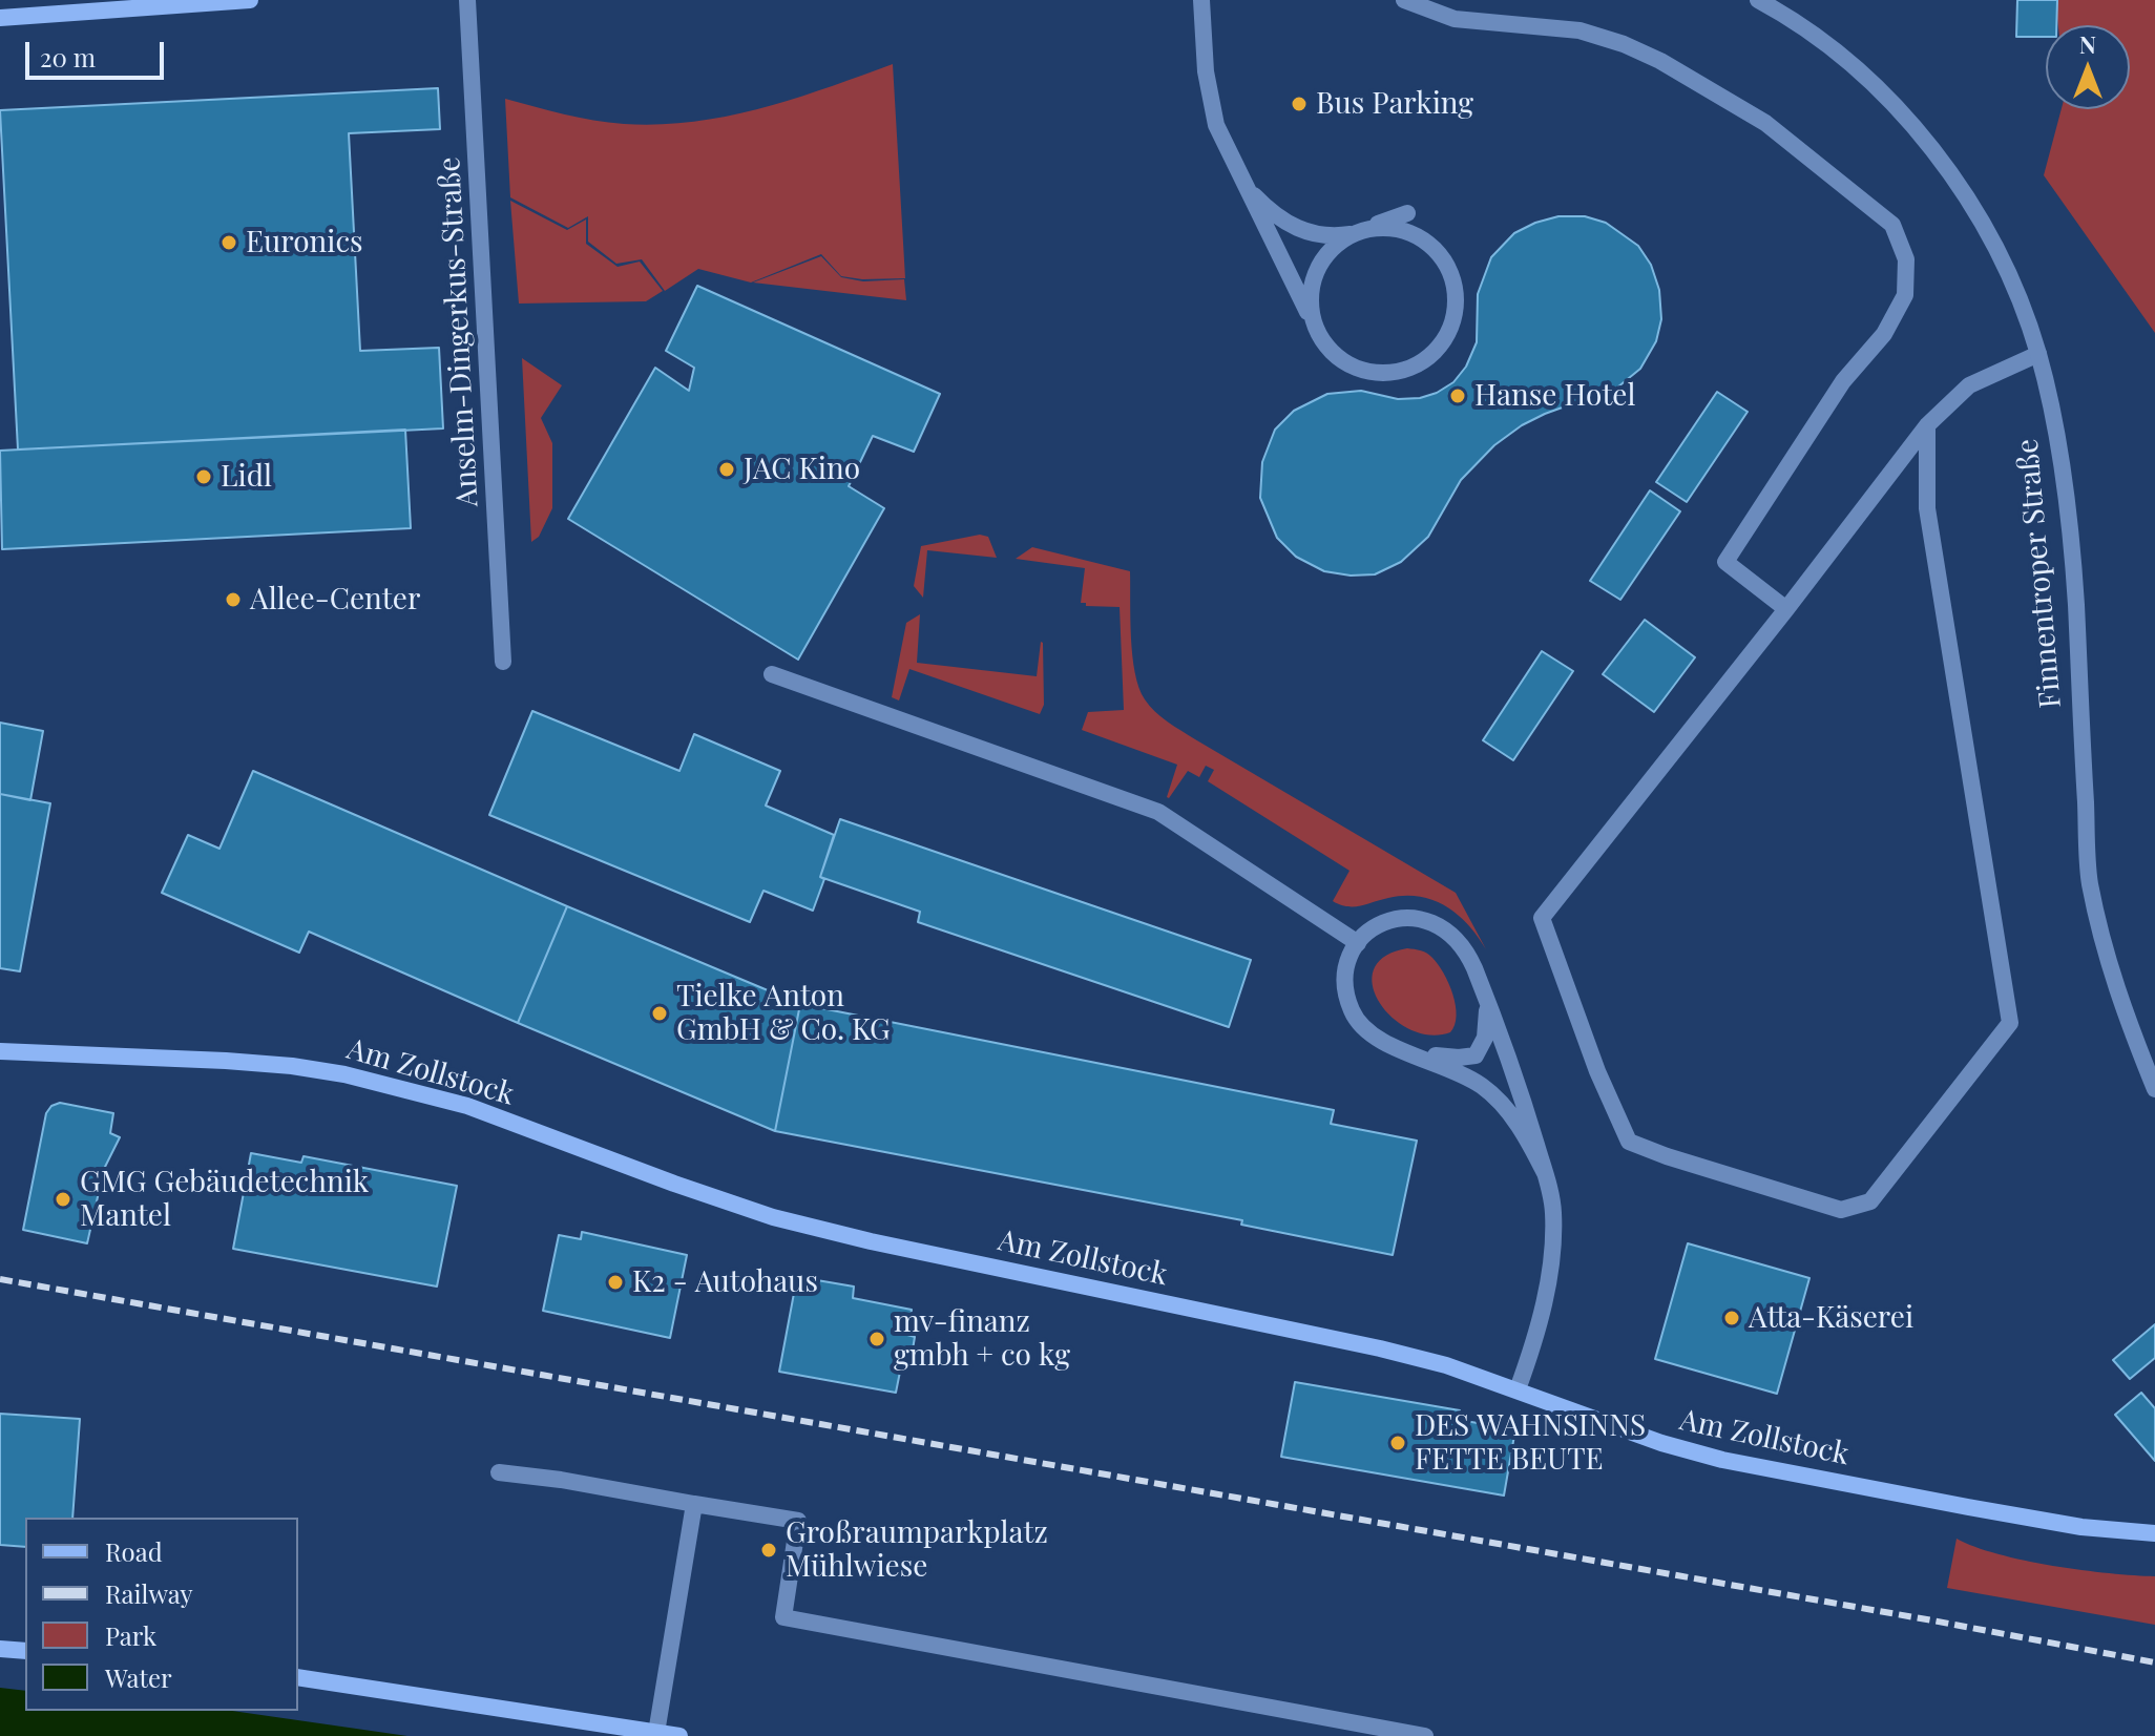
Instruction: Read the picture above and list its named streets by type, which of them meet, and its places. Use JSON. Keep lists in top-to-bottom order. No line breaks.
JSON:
{"streets":{"street":["Anselm-Dingerkus-Straße","Finnentroper Straße","Am Zollstock"]},"places":["Bus Parking","Euronics","Hanse Hotel","JAC Kino","Lidl","Allee-Center","Tielke Anton GmbH & Co. KG","GMG Gebäudetechnik Mantel","K2 - Autohaus","Atta-Käserei","mv-finanz gmbh + co kg","DES WAHNSINNS FETTE BEUTE","Großraumparkplatz Mühlwiese"],"legend":["Road","Railway","Park","Water"],"scale_bar":"20 m","north":"top"}
